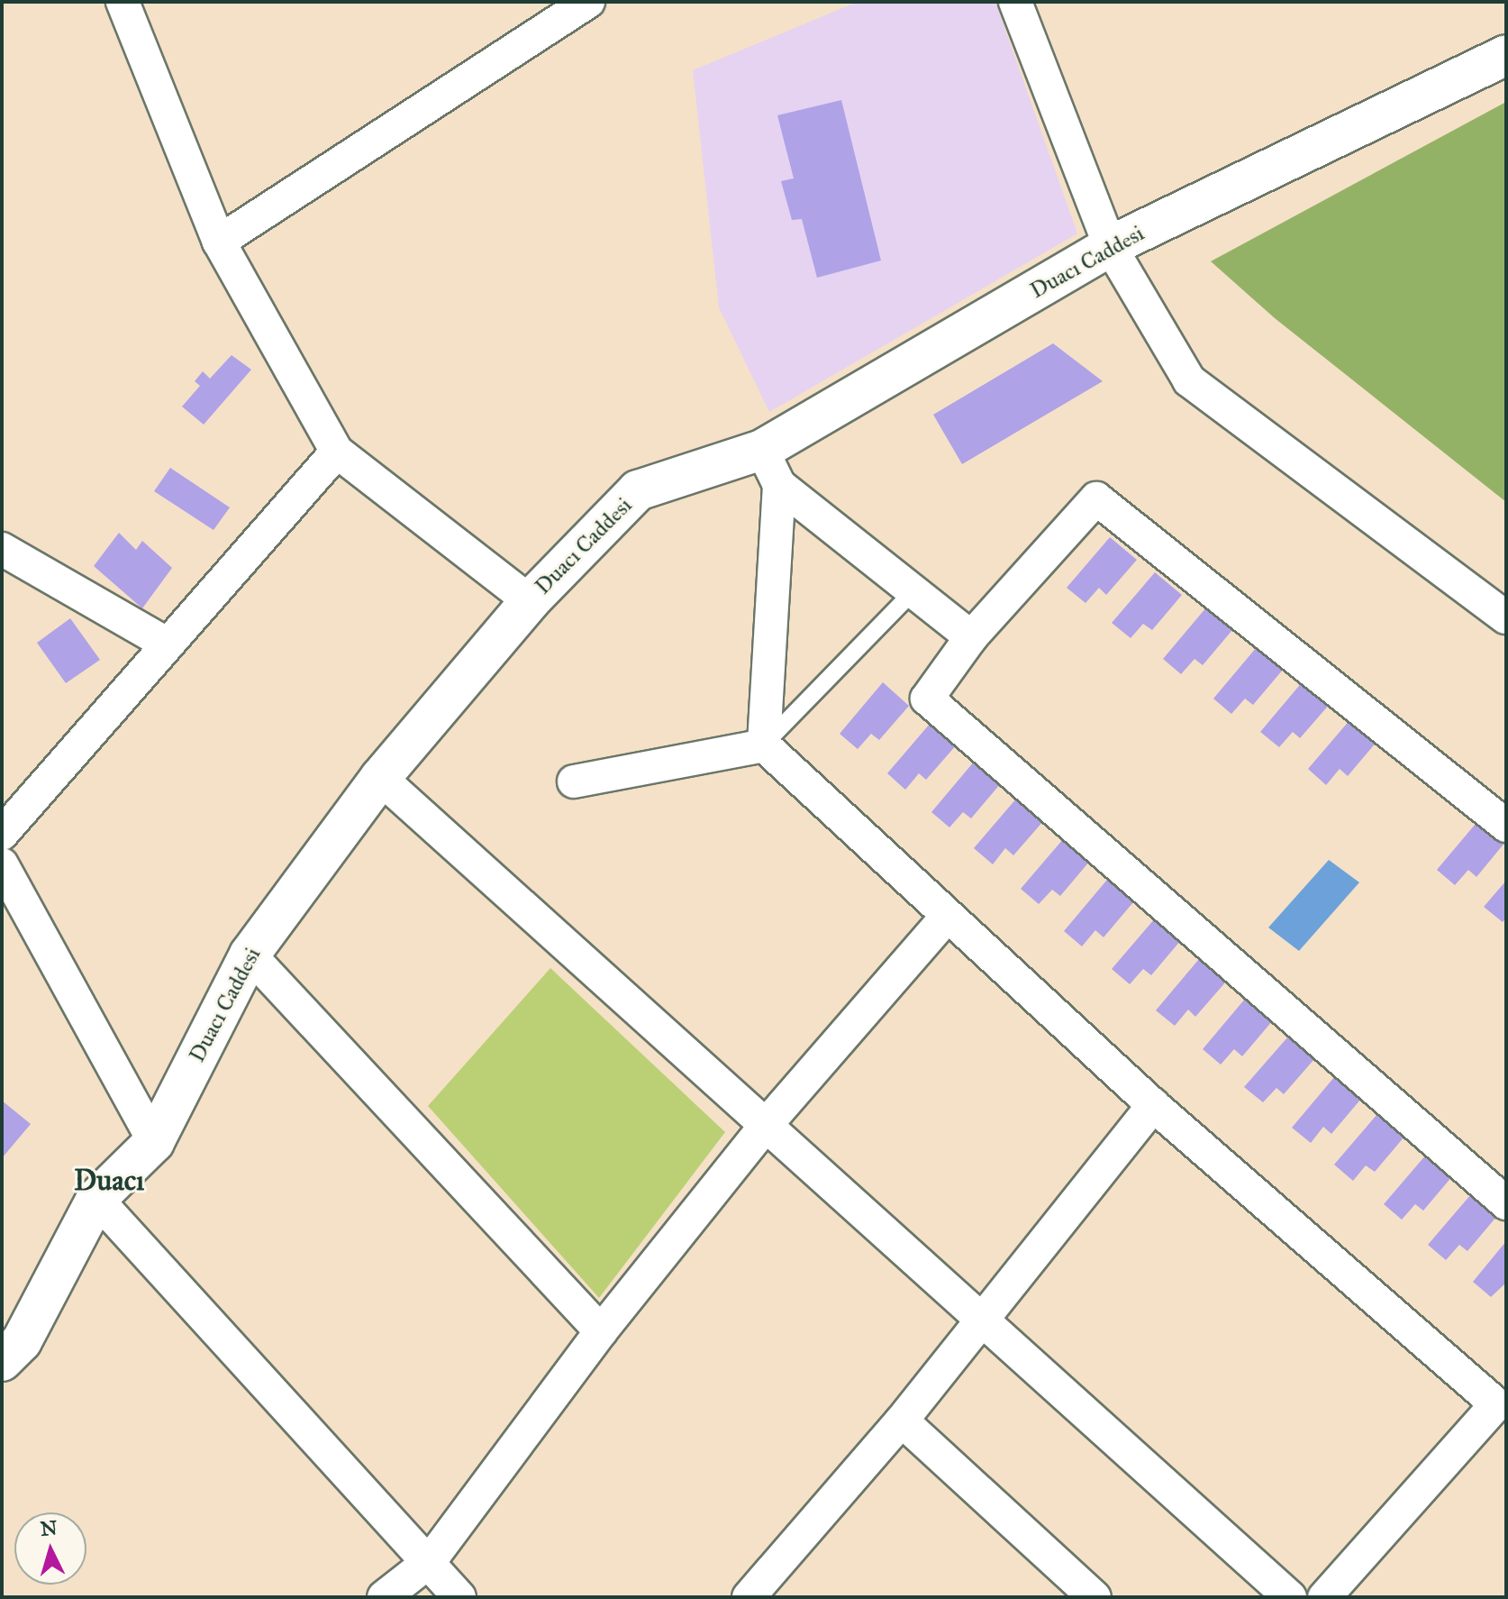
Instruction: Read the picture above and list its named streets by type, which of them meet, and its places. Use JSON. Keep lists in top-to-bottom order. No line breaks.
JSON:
{"streets":{"street":["Duacı Caddesi"]},"districts":["Duacı"],"north":"top"}
